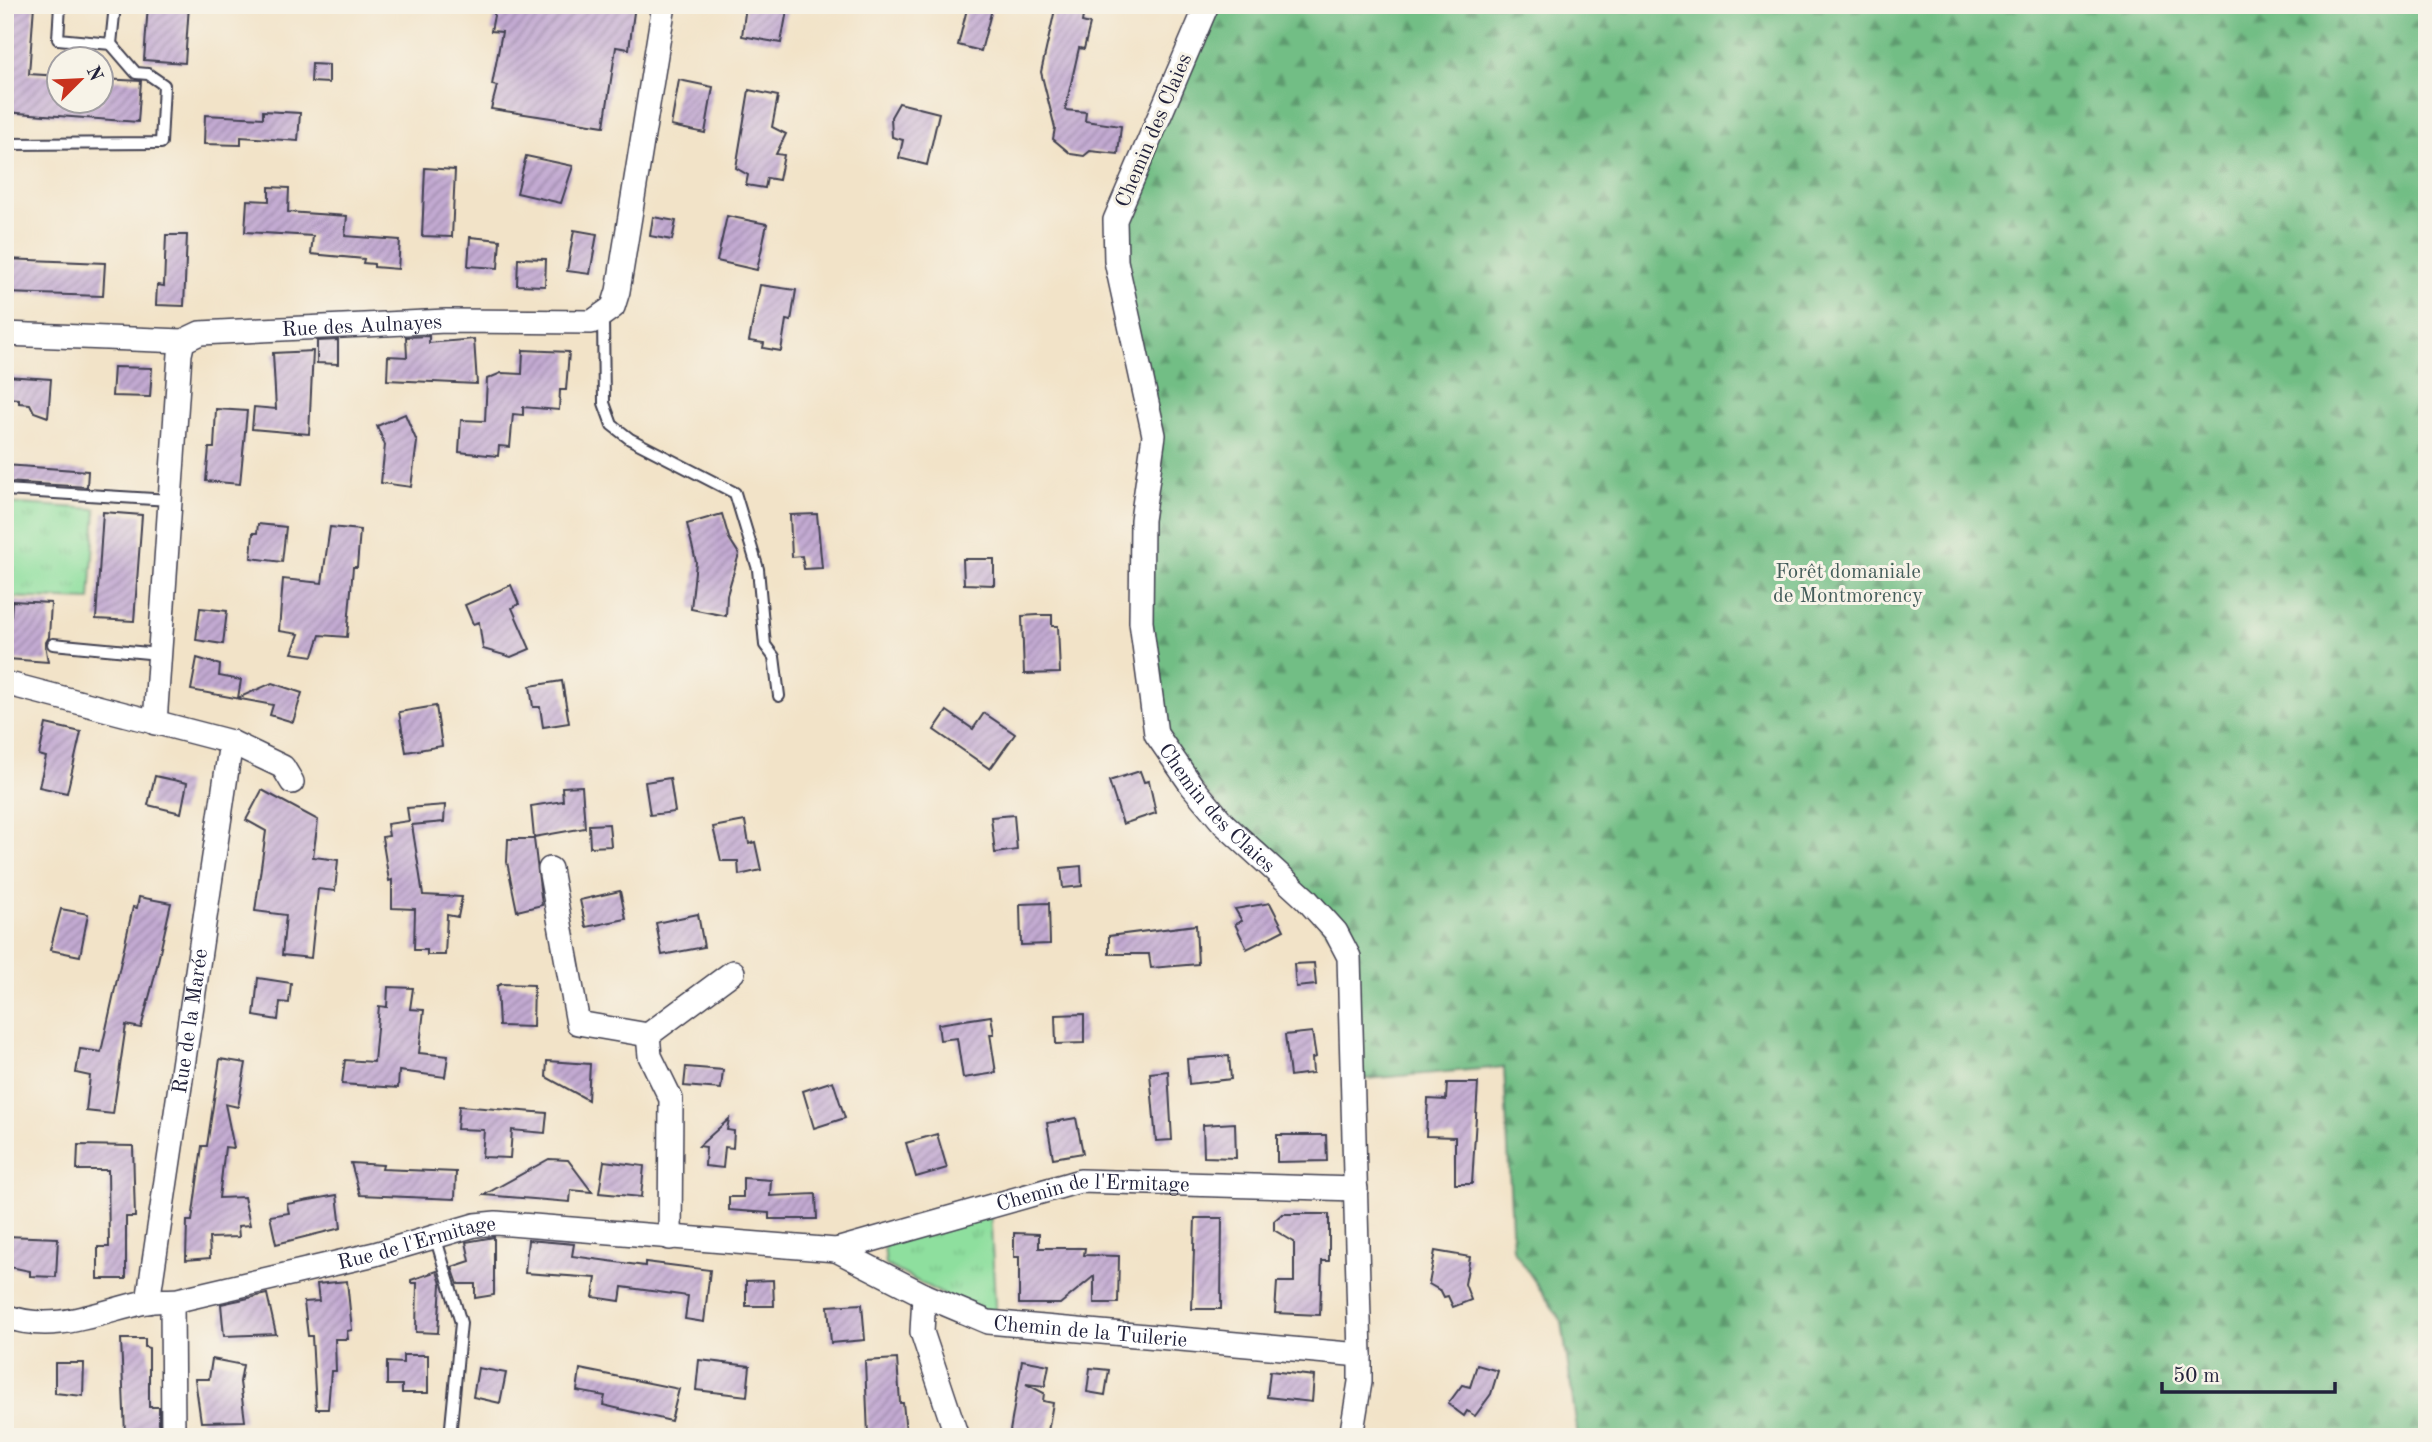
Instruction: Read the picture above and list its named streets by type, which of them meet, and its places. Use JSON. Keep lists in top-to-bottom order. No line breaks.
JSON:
{"streets":{"street":["Chemin des Claies","Rue des Aulnayes","Rue de la Marée","Chemin de l'Ermitage","Rue de l'Ermitage","Chemin de la Tuilerie"]},"crossings":[["Chemin des Claies","Chemin de l'Ermitage"],["Chemin des Claies","Chemin de la Tuilerie"],["Rue de la Marée","Rue de l'Ermitage"],["Chemin de l'Ermitage","Rue de l'Ermitage"],["Chemin de l'Ermitage","Chemin de la Tuilerie"],["Rue de l'Ermitage","Chemin de la Tuilerie"]],"parks":["Forêt domaniale de Montmorency"],"scale_bar":"50 m","north":"top right"}
